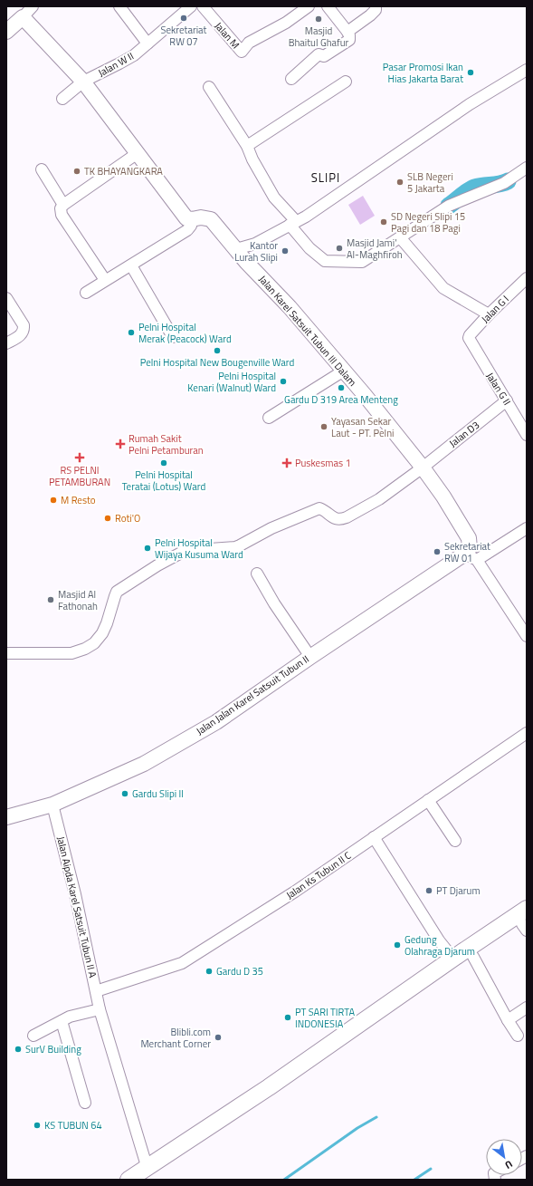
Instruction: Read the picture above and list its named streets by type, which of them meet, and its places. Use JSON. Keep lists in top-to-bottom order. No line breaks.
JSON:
{"streets":{"street":["Jalan M","Jalan W II","Jalan G I","Jalan Karel Satsuit Tubun III Dalam","Jalan G II","Jalan D3","Jalan Jalan Karel Satsuit Tubun II","Jalan Ks Tubun II C","Jalan Aipda Karel Satsuit Tubun II A"]},"crossings":[["Jalan G I","Jalan G II"],["Jalan Karel Satsuit Tubun III Dalam","Jalan D3"],["Jalan Karel Satsuit Tubun III Dalam","Jalan Jalan Karel Satsuit Tubun II"],["Jalan G II","Jalan D3"],["Jalan Jalan Karel Satsuit Tubun II","Jalan Aipda Karel Satsuit Tubun II A"],["Jalan Ks Tubun II C","Jalan Aipda Karel Satsuit Tubun II A"]],"districts":["SLIPI"],"places":{"other":["Sekretariat RW 07","Masjid Bhaitul Ghafur","Pasar Promosi Ikan Hias Jakarta Barat","TK BHAYANGKARA","SLB Negeri 5 Jakarta","SD Negeri Slipi 15 Pagi dan 18 Pagi","Masjid Jami' Al-Maghfiroh","Kantor Lurah Slipi","Pelni Hospital Merak (Peacock) Ward","Pelni Hospital New Bougenville Ward","Pelni Hospital Kenari (Walnut) Ward","Gardu D 319 Area Menteng","Yayasan Sekar Laut - PT. Pelni","Pelni Hospital Teratai (Lotus) Ward","M Resto","Roti'O","Pelni Hospital Wijaya Kusuma Ward","Sekretariat RW 01","Masjid Al Fathonah","Gardu Slipi II","PT Djarum","Gedung Olahraga Djarum","Gardu D 35","PT SARI TIRTA INDONESIA","Blibli.com Merchant Corner","SurV Building","KS TUBUN 64"],"health":["Rumah Sakit Pelni Petamburan","RS PELNI PETAMBURAN","Puskesmas 1"]},"north":"bottom right"}
